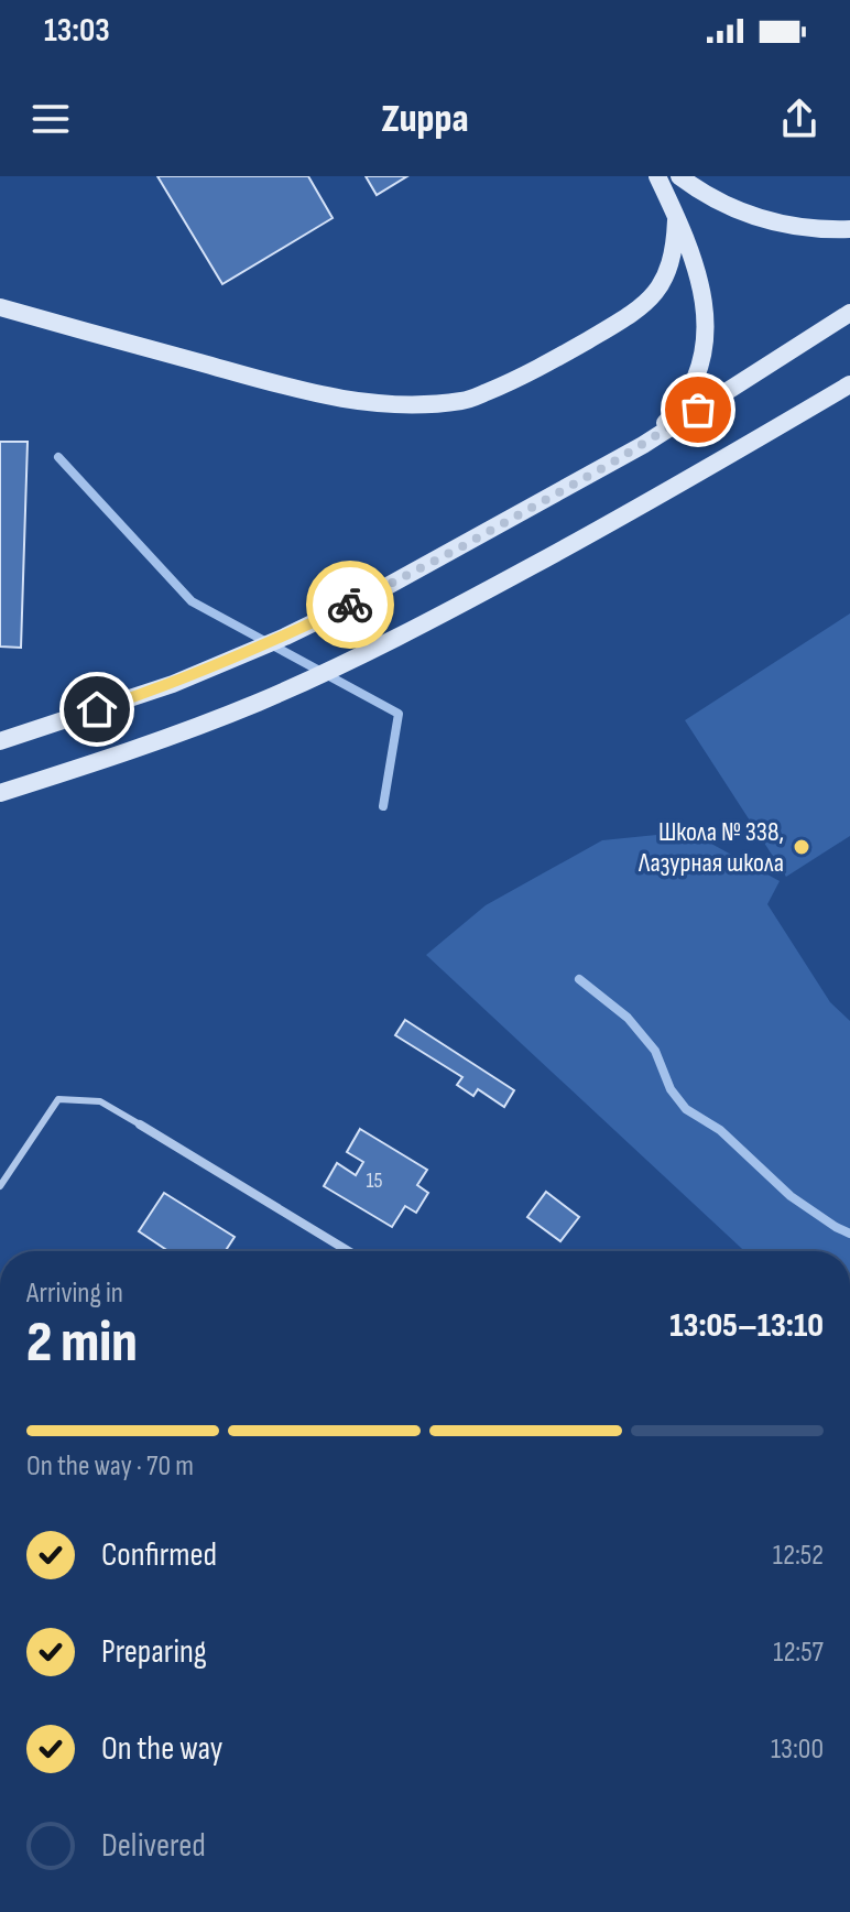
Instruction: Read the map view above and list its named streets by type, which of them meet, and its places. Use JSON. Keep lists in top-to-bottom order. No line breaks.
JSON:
{"places":["Школа № 338, Лазурная школа"],"house_numbers":["15"],"page":{"status":"13:03","header":"Zuppa","heading":["2 min","Arriving in","13:05–13:10"],"bar":"On the way · 70 m","list":[["Confirmed","12:52"],["Preparing","12:57"],["On the way","13:00"],"Delivered"]}}
